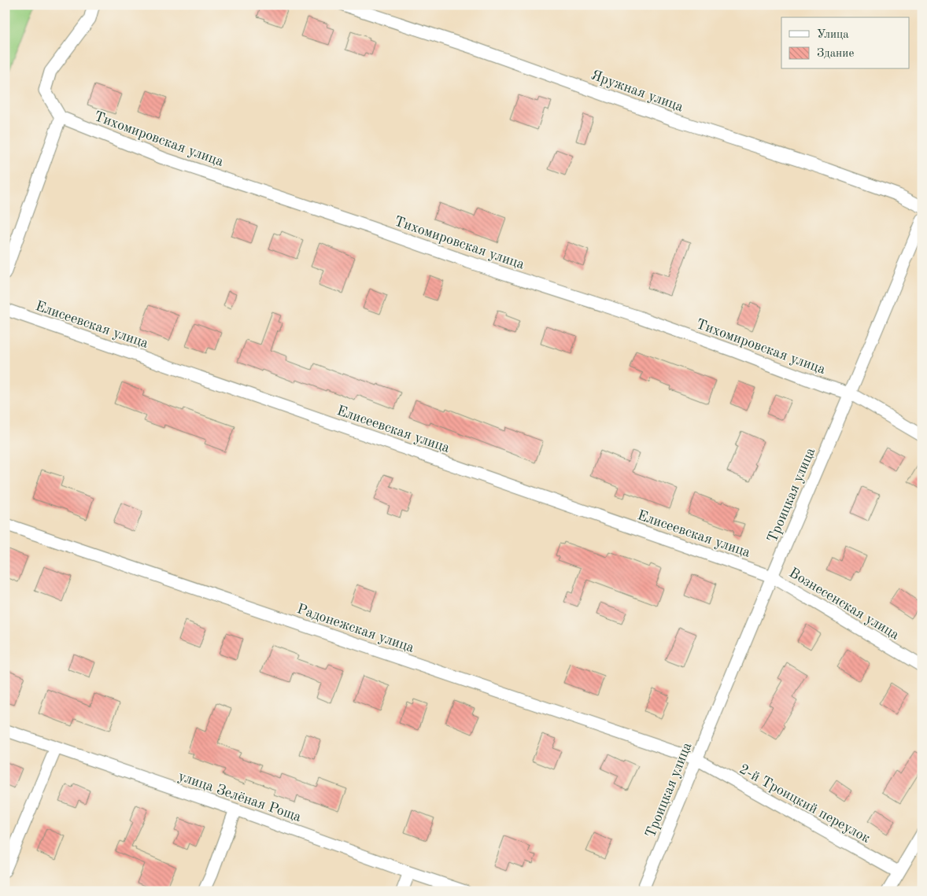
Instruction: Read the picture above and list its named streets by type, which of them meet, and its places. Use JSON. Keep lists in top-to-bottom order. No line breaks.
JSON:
{"streets":{"street":["Яружная улица","Тихомировская улица","Елисеевская улица","Троицкая улица","Вознесенская улица","Радонежская улица","улица Зелёная Роща","2-й Троицкий переулок"]},"crossings":[["Тихомировская улица","Троицкая улица"],["Елисеевская улица","Троицкая улица"],["Елисеевская улица","Вознесенская улица"],["Троицкая улица","Вознесенская улица"],["Троицкая улица","Радонежская улица"],["Троицкая улица","2-й Троицкий переулок"],["Радонежская улица","2-й Троицкий переулок"]],"legend":["Улица","Здание"]}
